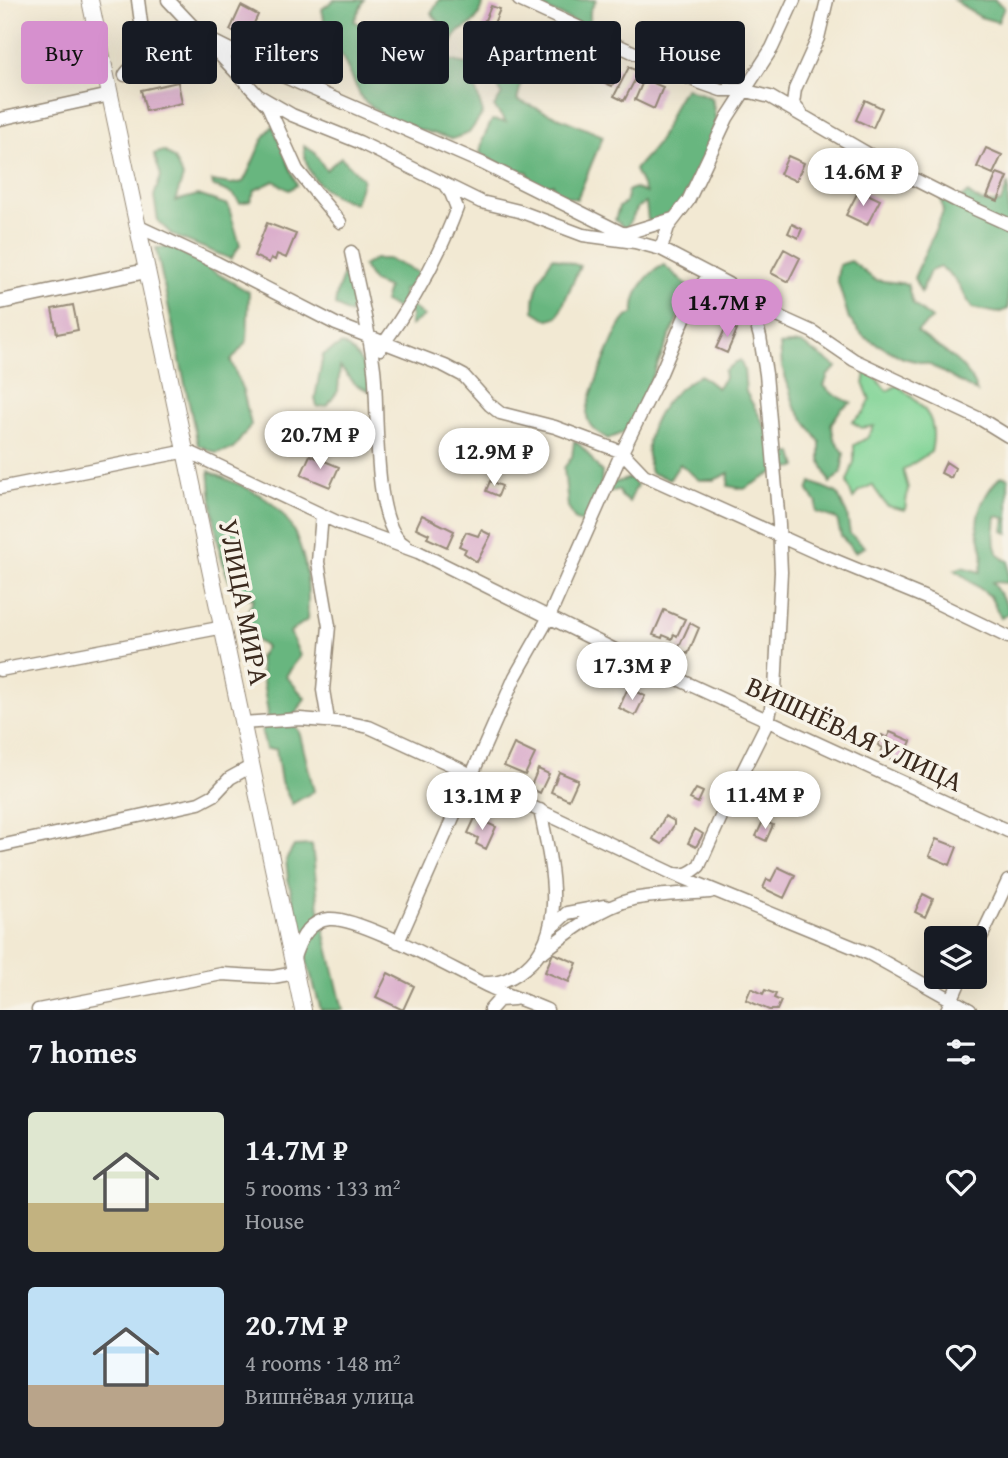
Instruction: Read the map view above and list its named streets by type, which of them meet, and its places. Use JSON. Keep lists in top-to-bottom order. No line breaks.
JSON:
{"streets":{"main road":["УЛИЦА МИРА"],"street":["ВИШНЁВАЯ УЛИЦА"]},"crossings":[["УЛИЦА МИРА","ВИШНЁВАЯ УЛИЦА"]],"page":{"chip":["Buy","Rent","Filters","New","Apartment","House"],"price":["14.6M ₽","14.7M ₽","20.7M ₽","12.9M ₽","17.3M ₽","11.4M ₽","13.1M ₽"],"heading":"7 homes","list":[{"name":"14.7M ₽","note":"5 rooms · 133 m² · House"},{"name":"20.7M ₽","note":"4 rooms · 148 m² · Вишнёвая улица"}]}}
